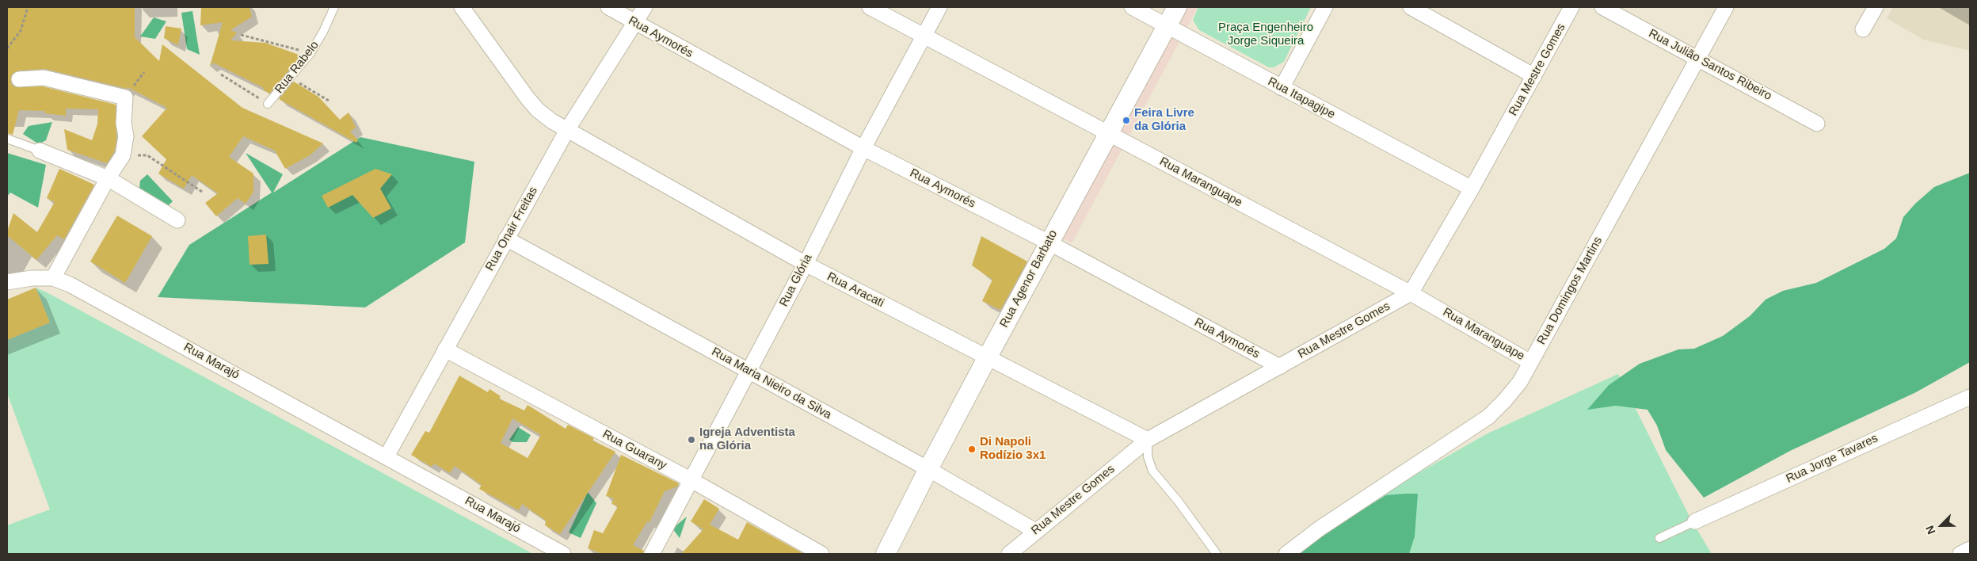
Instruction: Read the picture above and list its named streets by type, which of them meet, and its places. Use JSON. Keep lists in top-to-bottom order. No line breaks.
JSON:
{"streets":{"street":["Rua Aymorés","Rua Julião Santos Ribeiro","Rua Mestre Gomes","Rua Itapagipe","Rua Maranguape","Rua Onair Freitas","Rua Agenor Barbato","Rua Glória","Rua Aracati","Rua Domingos Martins","Rua Marajó","Rua Maria Nieiro da Silva","Rua Guarany","Rua Jorge Tavares"],"lane":["Rua Rabelo"]},"crossings":[["Rua Aymorés","Rua Mestre Gomes"],["Rua Aymorés","Rua Onair Freitas"],["Rua Aymorés","Rua Agenor Barbato"],["Rua Aymorés","Rua Glória"],["Rua Julião Santos Ribeiro","Rua Domingos Martins"],["Rua Mestre Gomes","Rua Itapagipe"],["Rua Mestre Gomes","Rua Maranguape"],["Rua Mestre Gomes","Rua Aracati"],["Rua Mestre Gomes","Rua Maria Nieiro da Silva"],["Rua Itapagipe","Rua Agenor Barbato"],["Rua Maranguape","Rua Agenor Barbato"],["Rua Maranguape","Rua Glória"],["Rua Maranguape","Rua Domingos Martins"],["Rua Onair Freitas","Rua Aracati"],["Rua Onair Freitas","Rua Marajó"],["Rua Onair Freitas","Rua Maria Nieiro da Silva"],["Rua Onair Freitas","Rua Guarany"],["Rua Agenor Barbato","Rua Aracati"],["Rua Agenor Barbato","Rua Maria Nieiro da Silva"],["Rua Glória","Rua Aracati"],["Rua Glória","Rua Maria Nieiro da Silva"],["Rua Glória","Rua Guarany"]],"parks":["Praça Engenheiro Jorge Siqueira"],"places":["Feira Livre da Glória","Igreja Adventista na Glória","Di Napoli Rodízio 3x1"],"north":"bottom left"}
